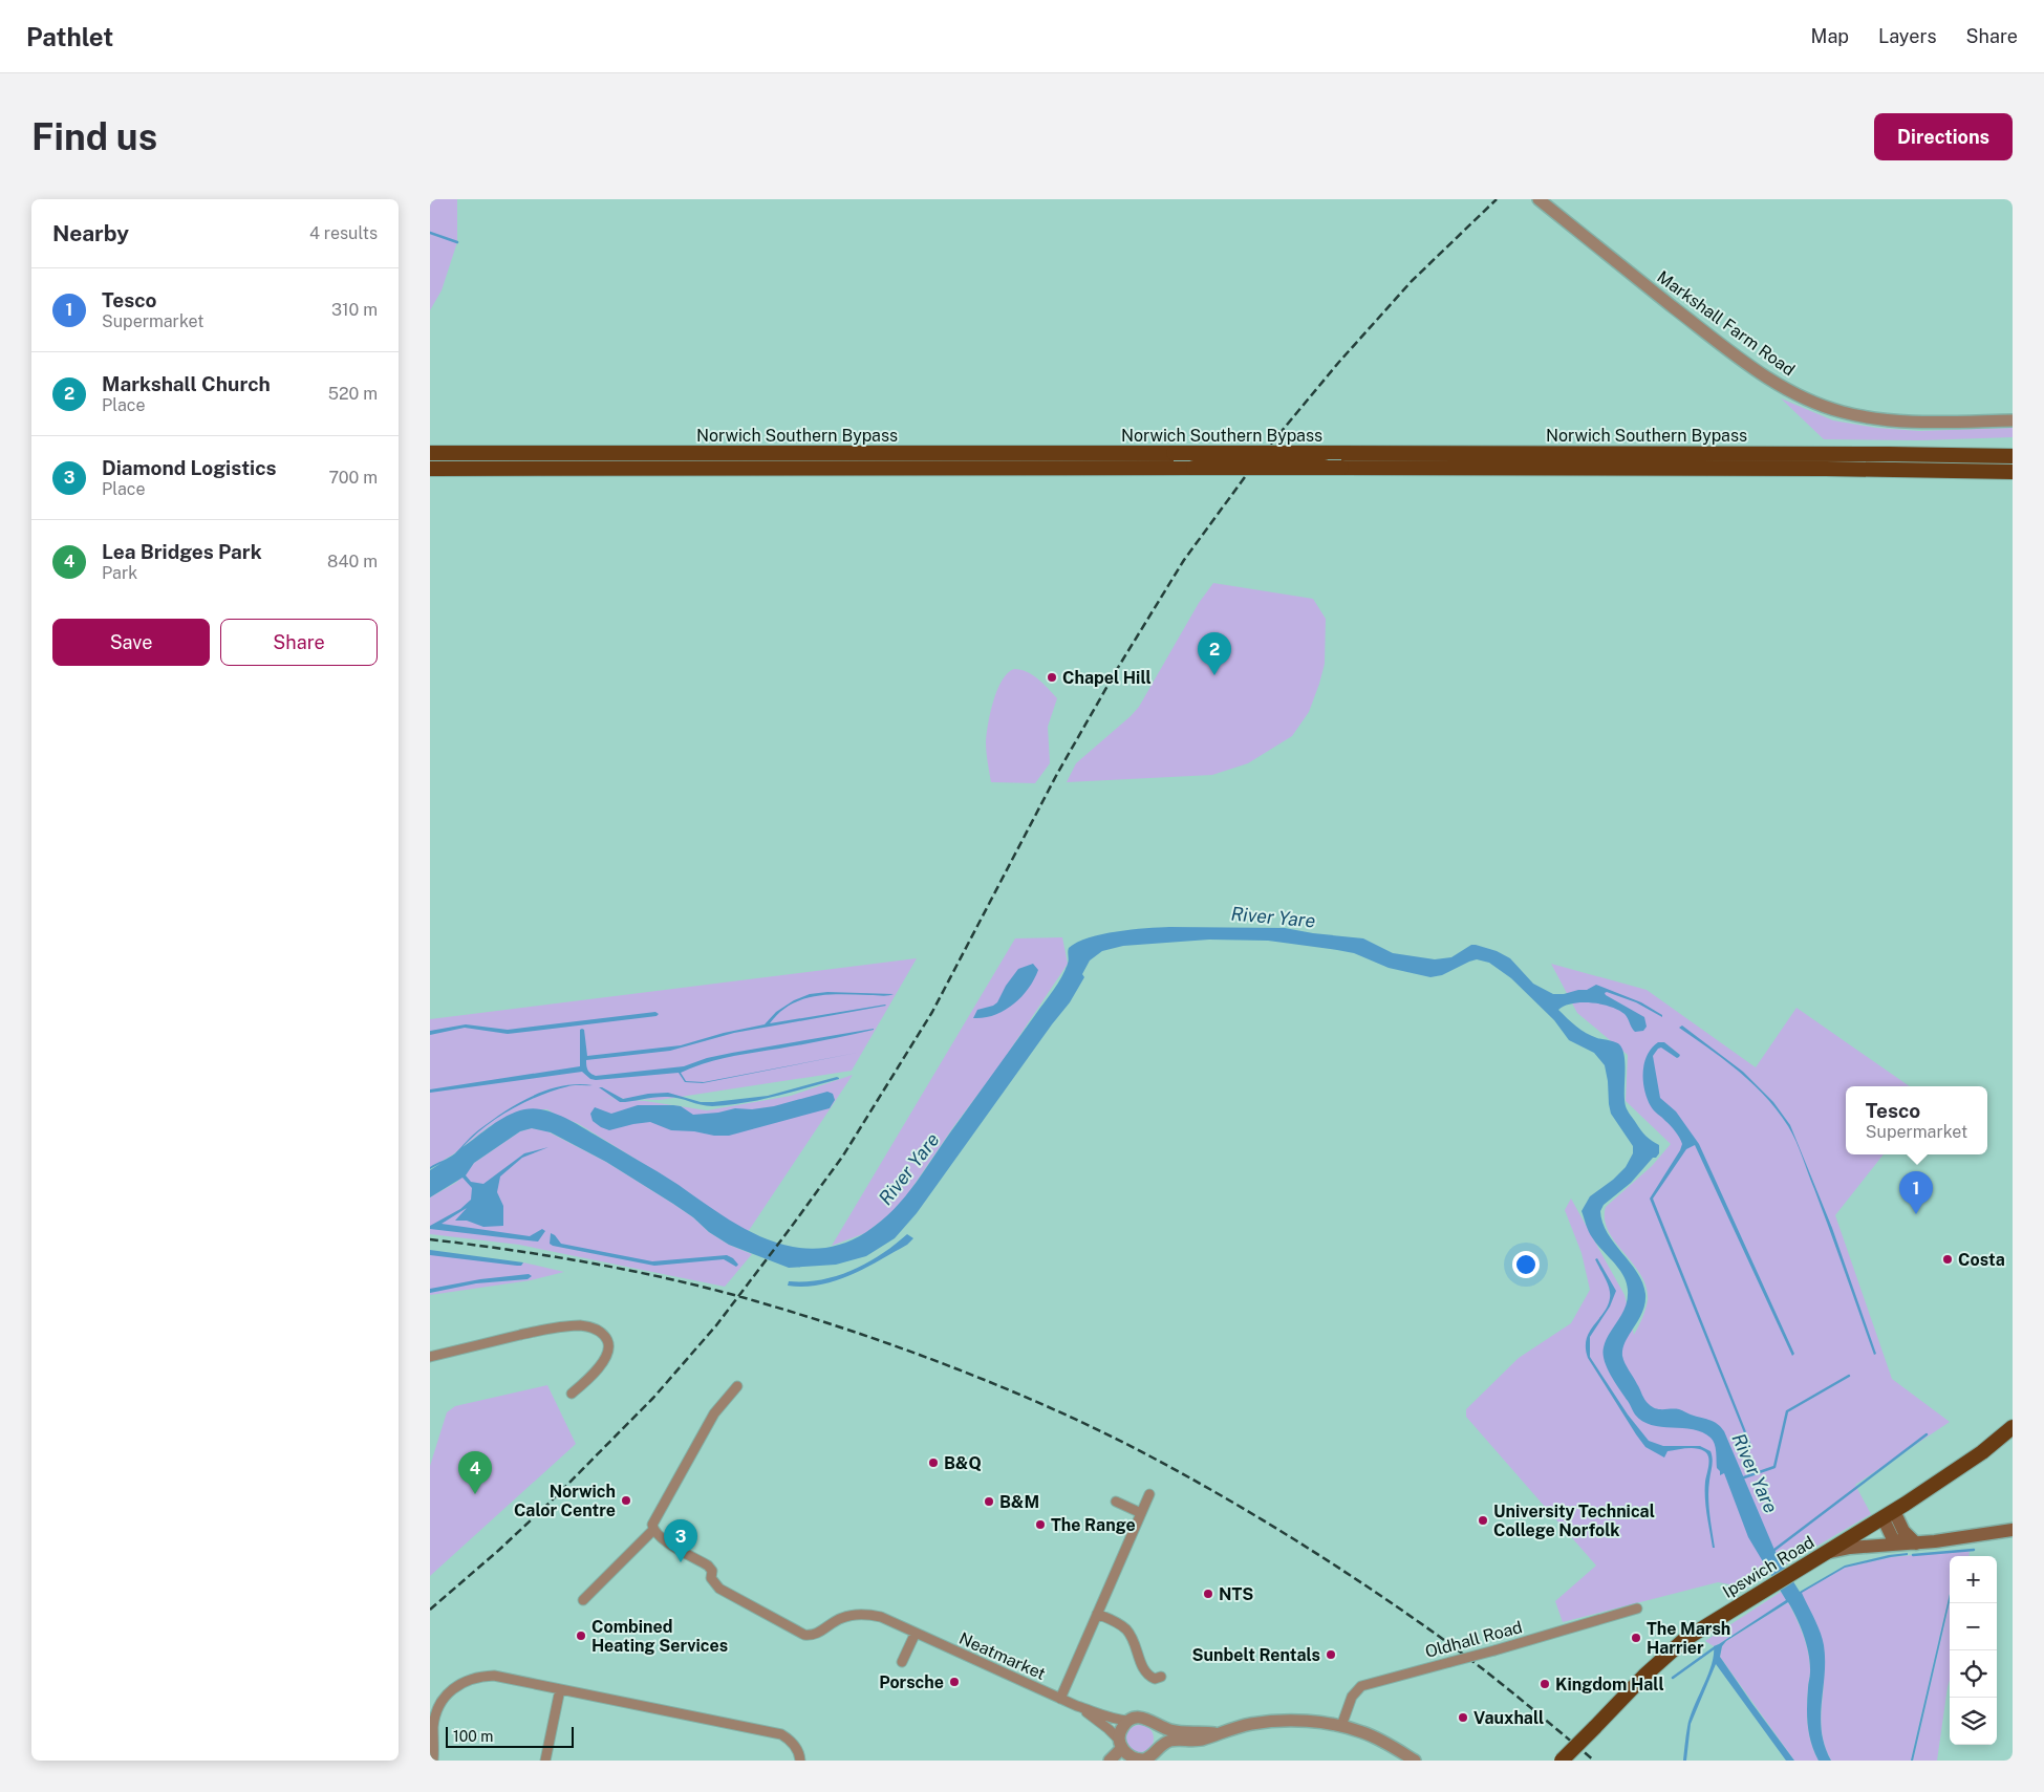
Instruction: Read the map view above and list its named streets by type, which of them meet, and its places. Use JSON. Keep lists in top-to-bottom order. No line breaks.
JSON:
{"streets":{"highway":["Norwich Southern Bypass","Ipswich Road"],"street":["Markshall Farm Road","Oldhall Road","Neatmarket"]},"water":["River Yare"],"places":["Chapel Hill","Costa","B&Q","Norwich Calor Centre","B&M","University Technical College Norfolk","The Range","NTS","Combined Heating Services","The Marsh Harrier","Sunbelt Rentals","Porsche","Kingdom Hall","Vauxhall"],"scale_bar":"100 m","page":{"header":"Pathlet","nav":["Map","Layers","Share"],"buttons":["Directions",["Save","Share"]],"title":"Find us","heading":["Nearby","4 results"],"list":[{"mark":"1","name":"Tesco","note":"Supermarket","value":"310 m"},{"mark":"2","name":"Markshall Church","note":"Place","value":"520 m"},{"mark":"3","name":"Diamond Logistics","note":"Place","value":"700 m"},{"mark":"4","name":"Lea Bridges Park","note":"Park","value":"840 m"}],"pins":["2","1","4","3"],"popup":["Tesco","Supermarket"],"map_buttons":["+","−"],"scale":"100 m"}}
